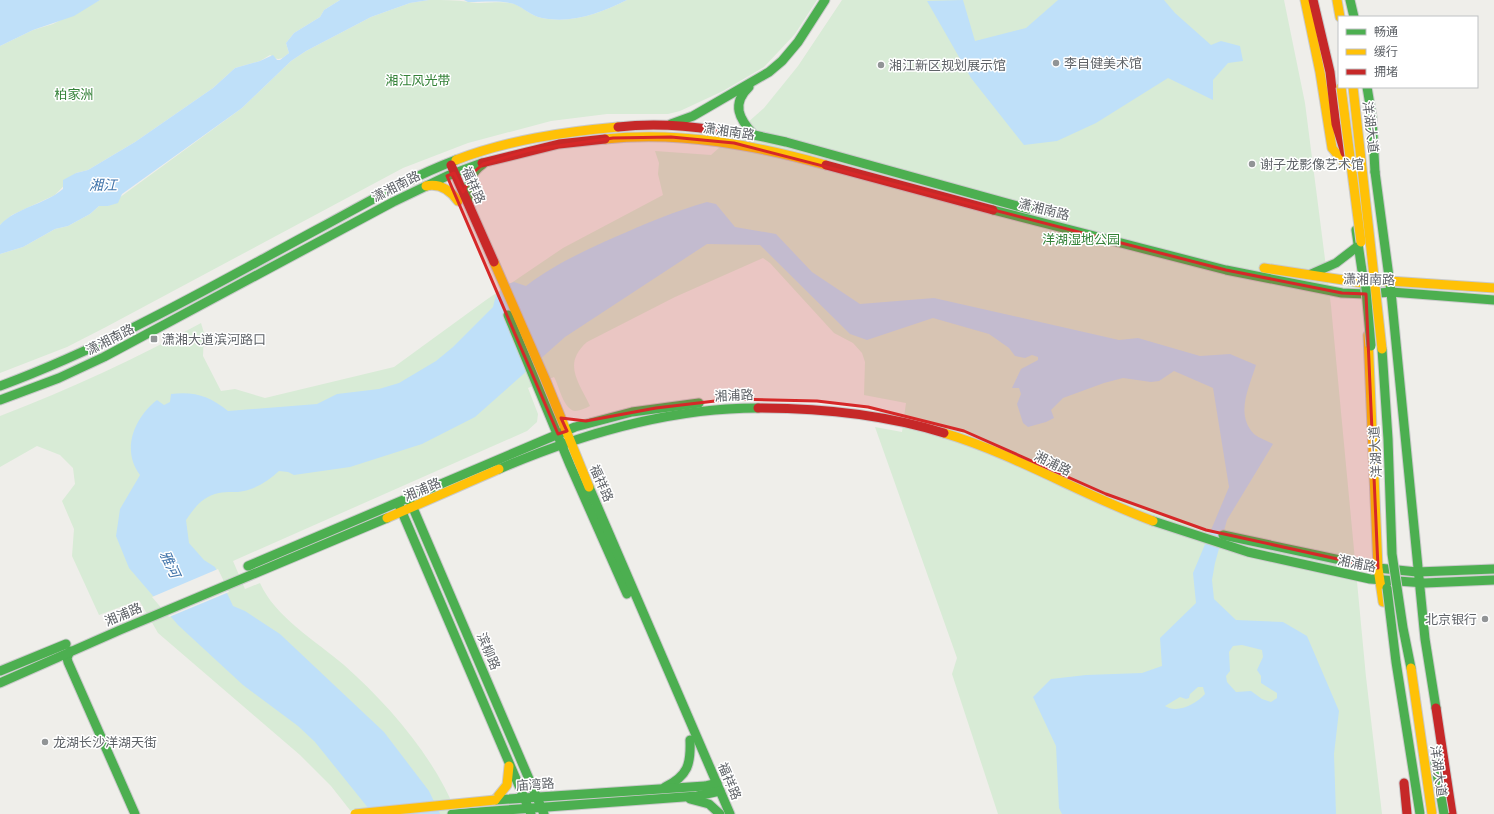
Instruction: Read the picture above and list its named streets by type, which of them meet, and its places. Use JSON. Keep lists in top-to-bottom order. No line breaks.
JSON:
{"streets":{"main road":["洋湖大道","潇湘南路","福祥路","湘浦路","滨柳路","庙湾路"]},"crossings":[["洋湖大道","潇湘南路"],["洋湖大道","湘浦路"],["潇湘南路","福祥路"],["福祥路","湘浦路"],["福祥路","庙湾路"],["湘浦路","滨柳路"],["滨柳路","庙湾路"]],"water":["湘江","雅河"],"parks":["湘江风光带","柏家洲","洋湖湿地公园"],"places":{"other":["李自健美术馆","湘江新区规划展示馆","谢子龙影像艺术馆","北京银行","龙湖长沙洋湖天街"],"transit":["潇湘大道滨河路口"]},"legend":["畅通","缓行","拥堵"]}
